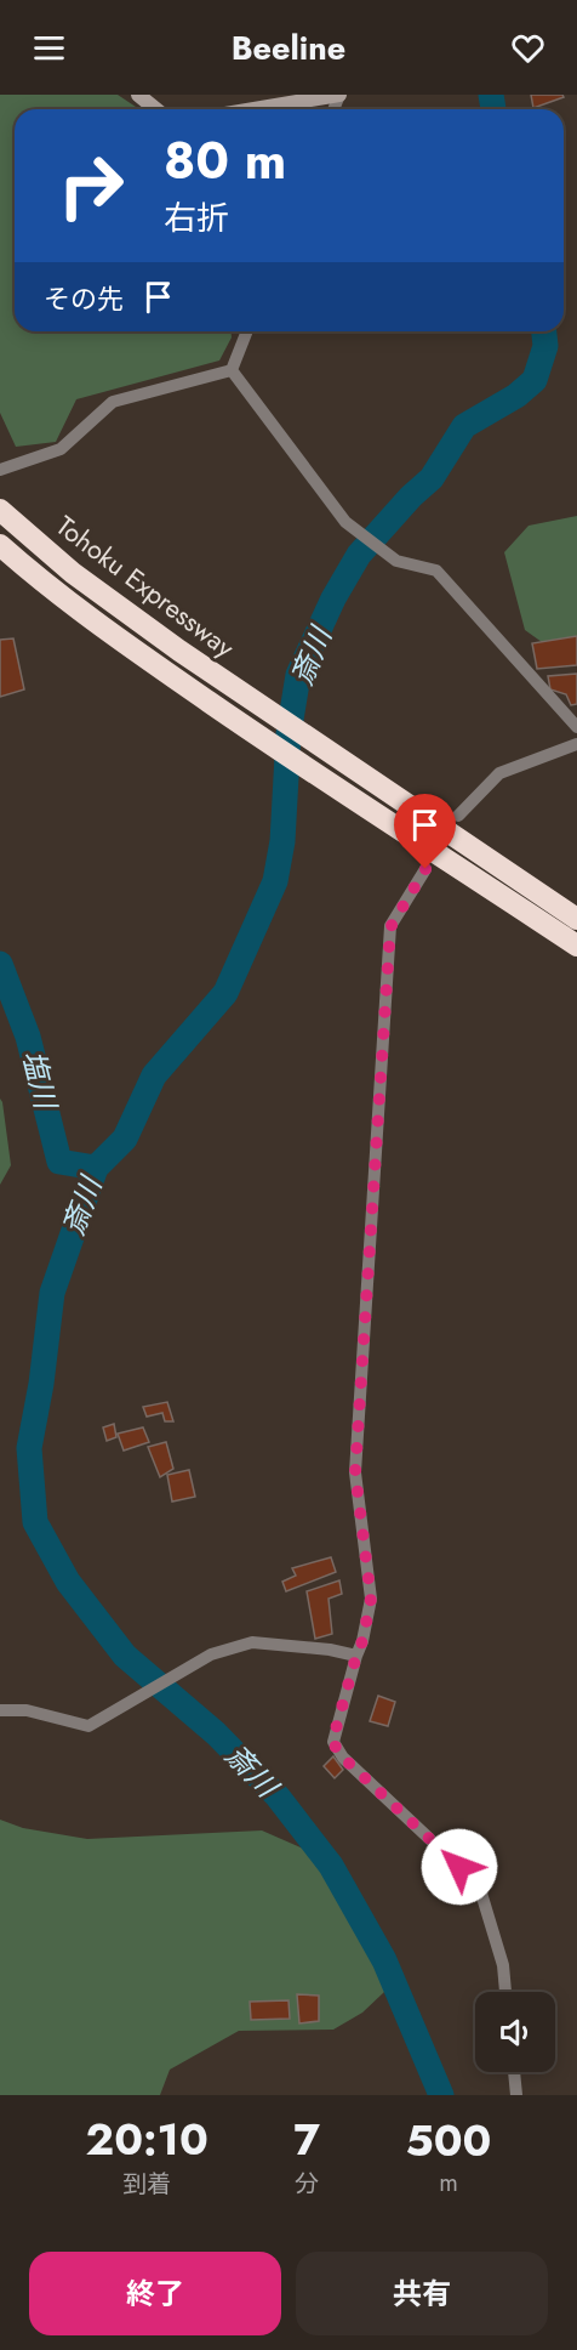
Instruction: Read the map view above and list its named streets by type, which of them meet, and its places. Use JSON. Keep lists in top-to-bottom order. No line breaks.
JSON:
{"streets":{"highway":["Tohoku Expressway"]},"water":["斎川","塩川"],"page":{"header":"Beeline","turn":["80 m","右折"],"then":"その先","eta":["20:10","到着","7","分","500","m"],"buttons":["終了","共有"]}}
